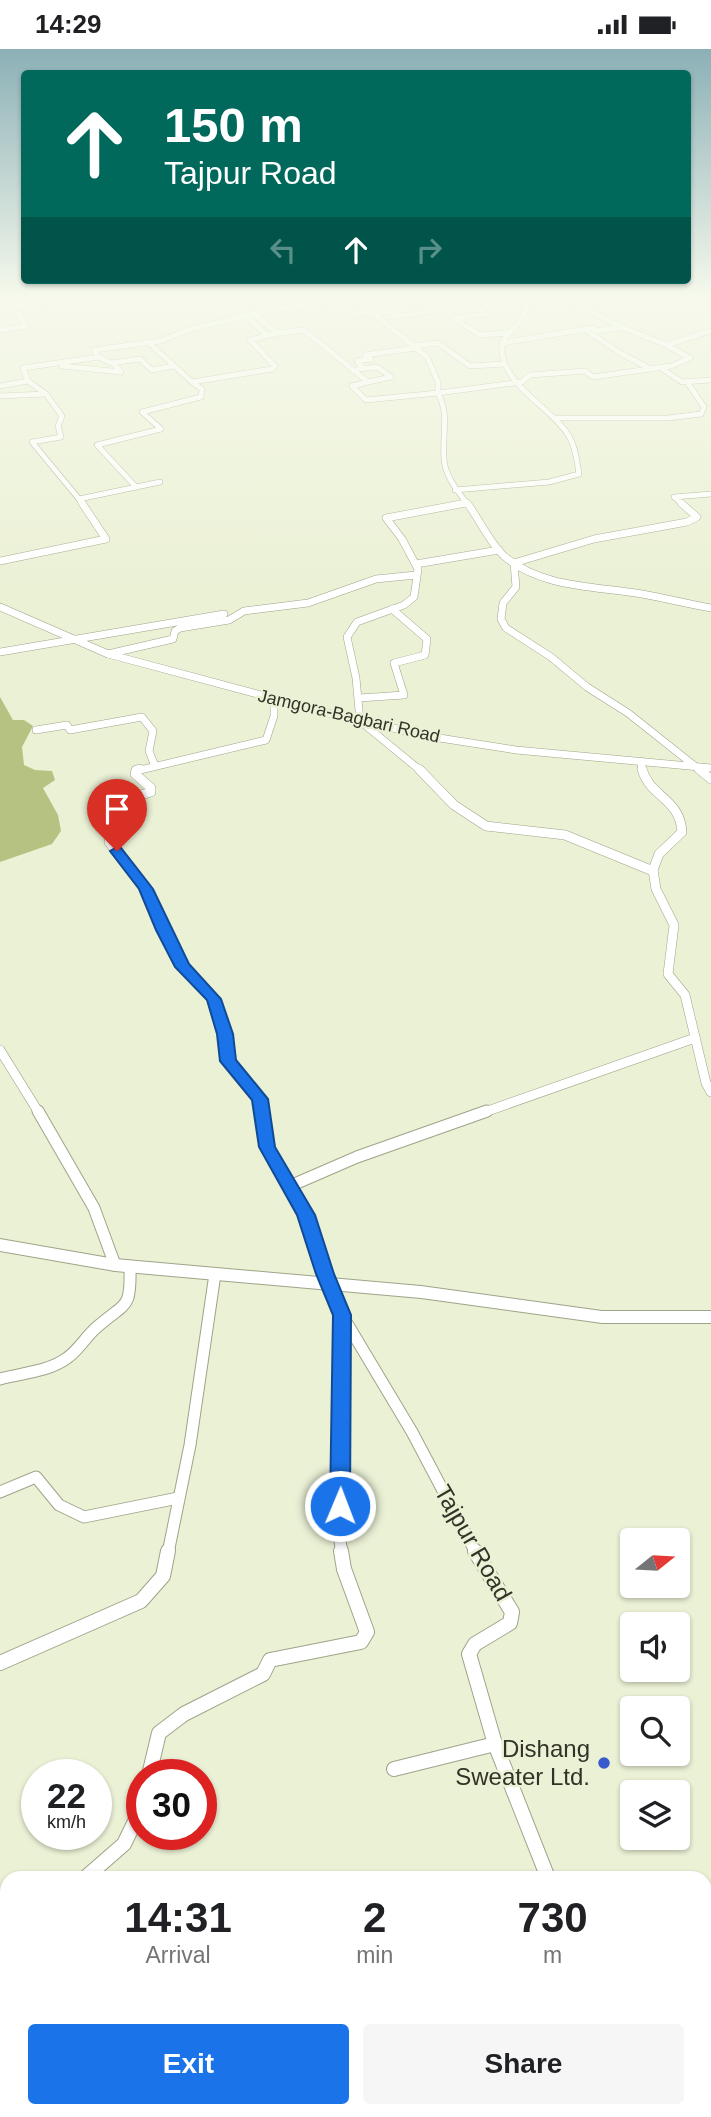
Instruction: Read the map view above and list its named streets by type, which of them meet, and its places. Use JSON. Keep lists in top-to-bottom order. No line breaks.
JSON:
{"streets":{"street":["Jamgora-Bagbari Road","Tajpur Road"]},"places":["Dishang Sweater Ltd."],"north":"right","page":{"status":"14:29","turn":["150 m","Tajpur Road"],"speed":"22 km/h","limit":"30","eta":["14:31","Arrival","2","min","730","m"],"buttons":["Exit","Share"]}}
